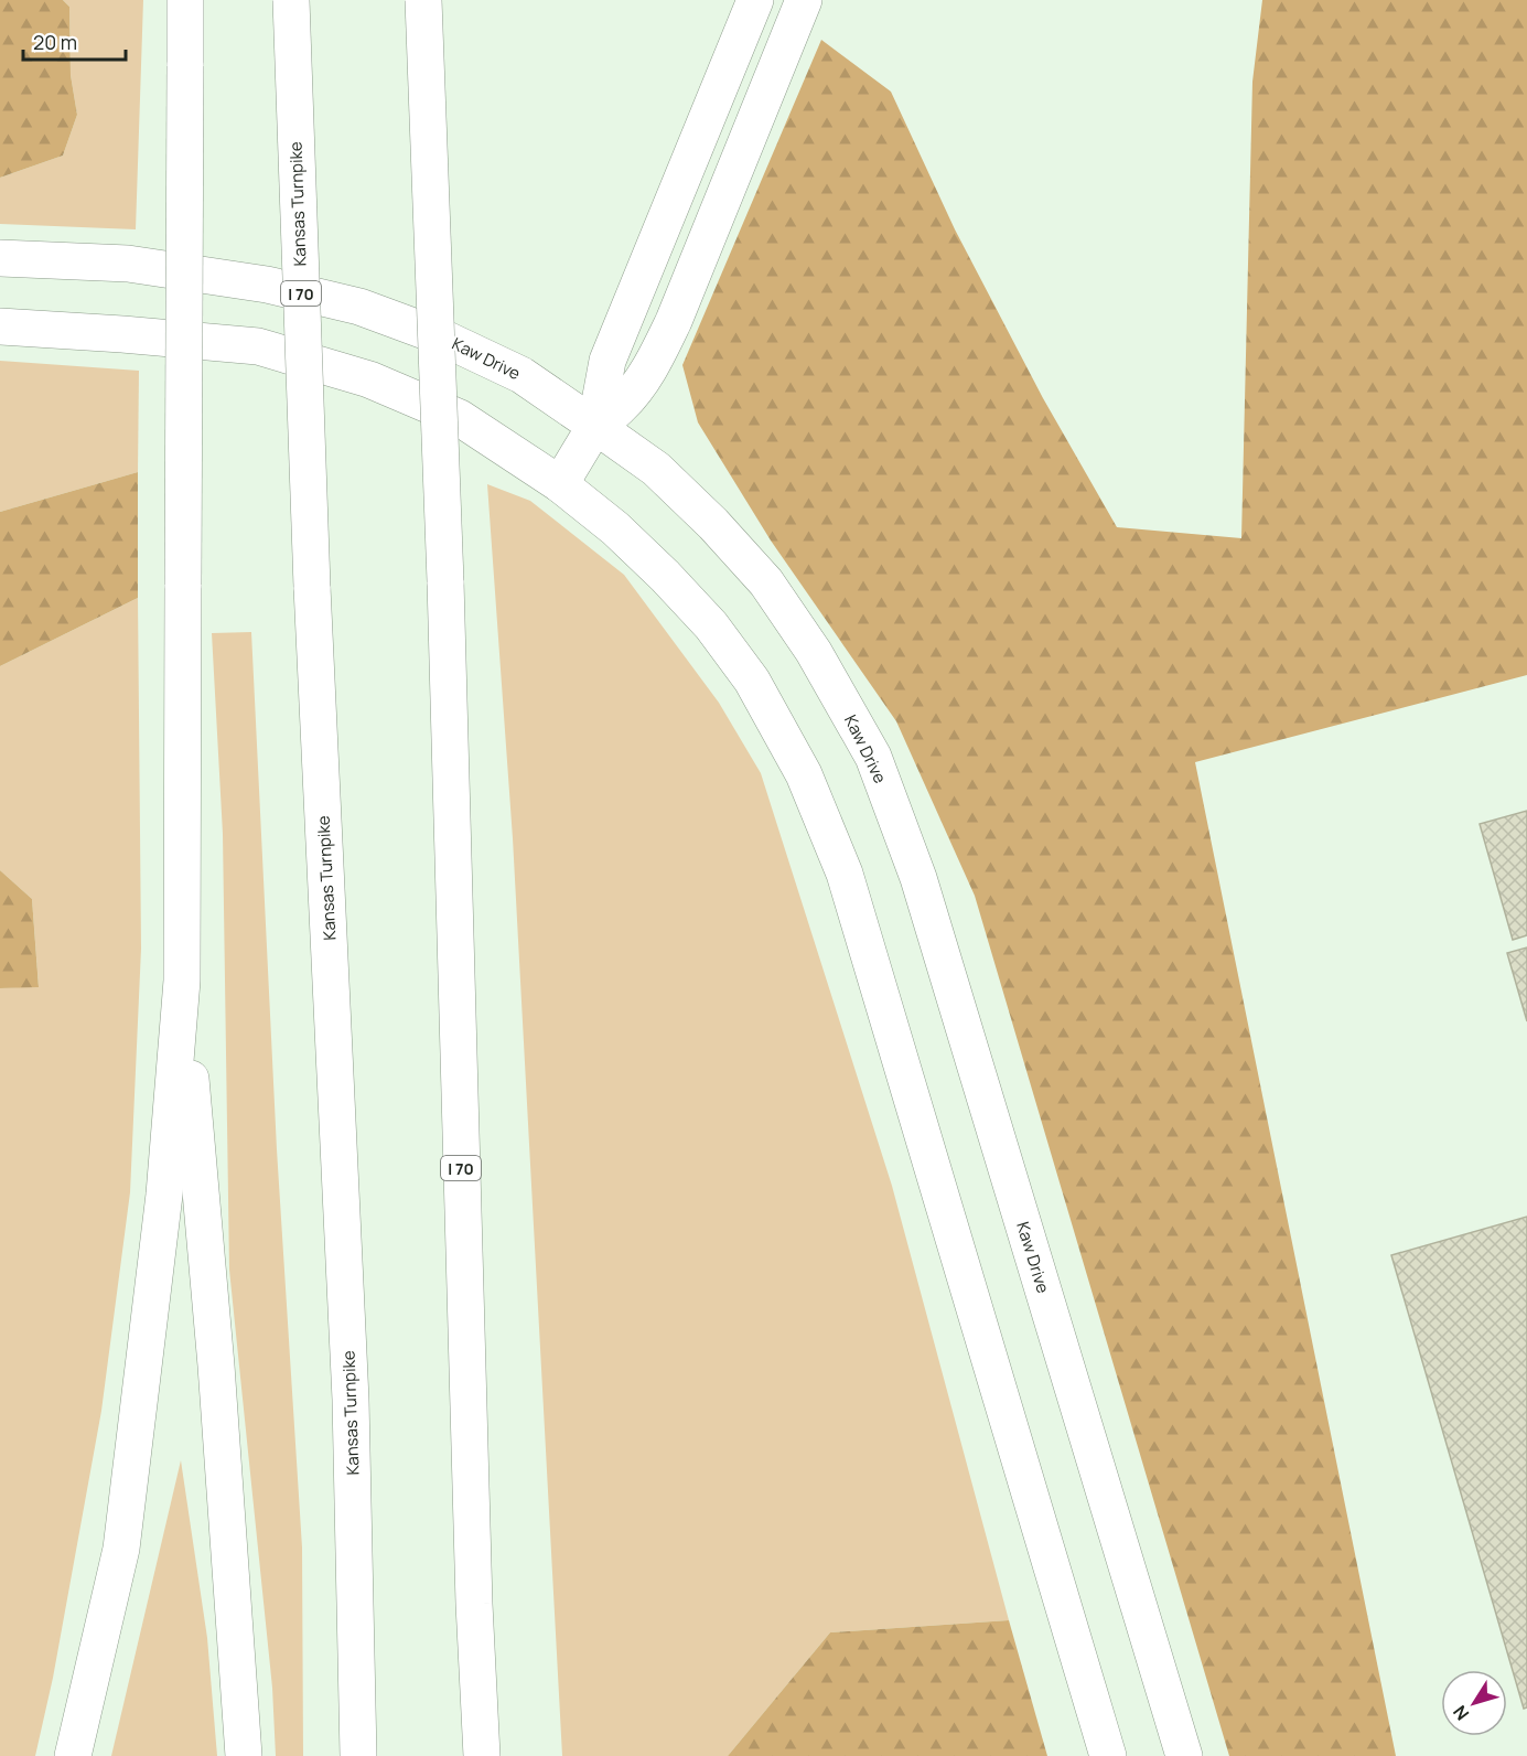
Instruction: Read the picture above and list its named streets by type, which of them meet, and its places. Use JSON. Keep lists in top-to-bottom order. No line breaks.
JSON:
{"streets":{"main road":["Kansas Turnpike","I 70","Kaw Drive"]},"scale_bar":"20 m","north":"bottom left"}
